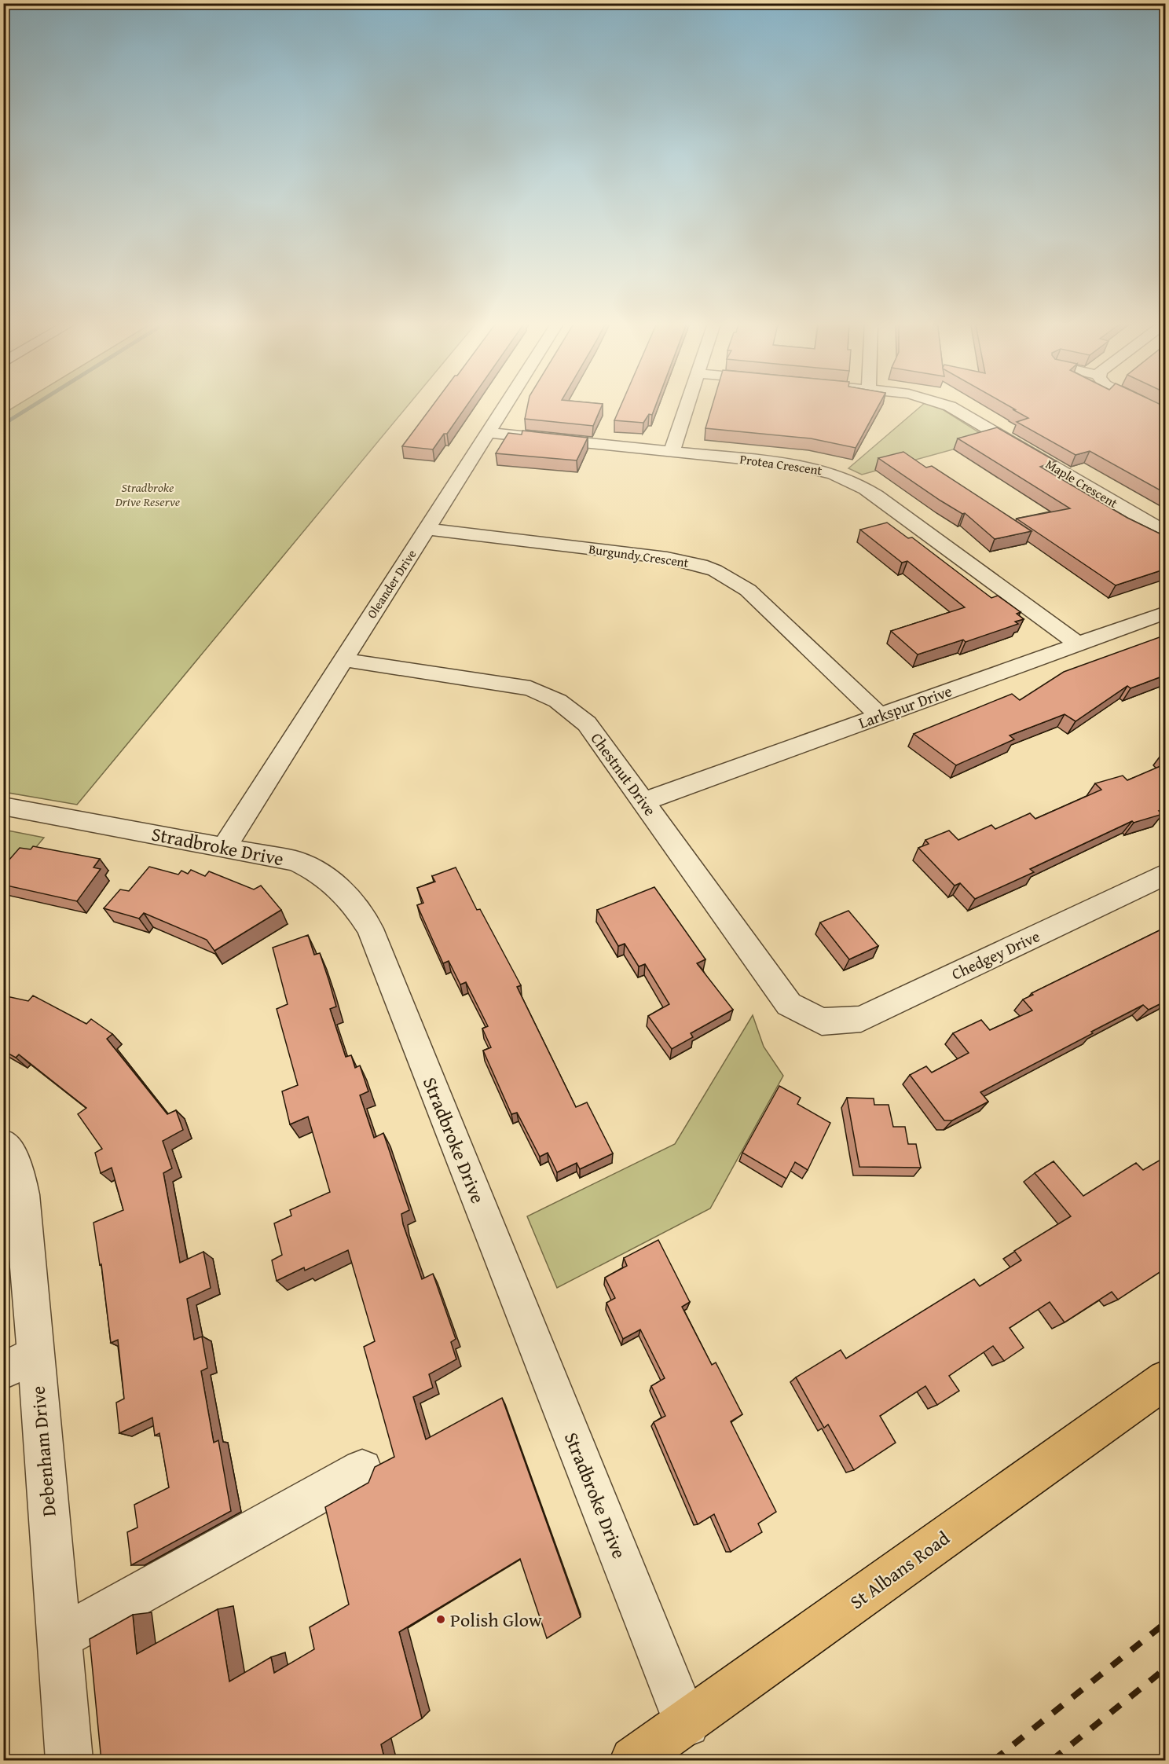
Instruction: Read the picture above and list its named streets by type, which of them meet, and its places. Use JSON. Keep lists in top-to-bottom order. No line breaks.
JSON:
{"streets":{"main road":["St Albans Road"],"street":["Protea Crescent","Maple Crescent","Burgundy Crescent","Oleander Drive","Larkspur Drive","Chestnut Drive","Stradbroke Drive","Chedgey Drive","Debenham Drive"]},"crossings":[["Protea Crescent","Oleander Drive"],["Protea Crescent","Larkspur Drive"],["Burgundy Crescent","Oleander Drive"],["Burgundy Crescent","Larkspur Drive"],["Oleander Drive","Chestnut Drive"],["Oleander Drive","Stradbroke Drive"],["Larkspur Drive","Chestnut Drive"],["Chestnut Drive","Chedgey Drive"],["Stradbroke Drive","St Albans Road"]],"parks":["Stradbroke Drive Reserve"],"places":["Polish Glow"]}
